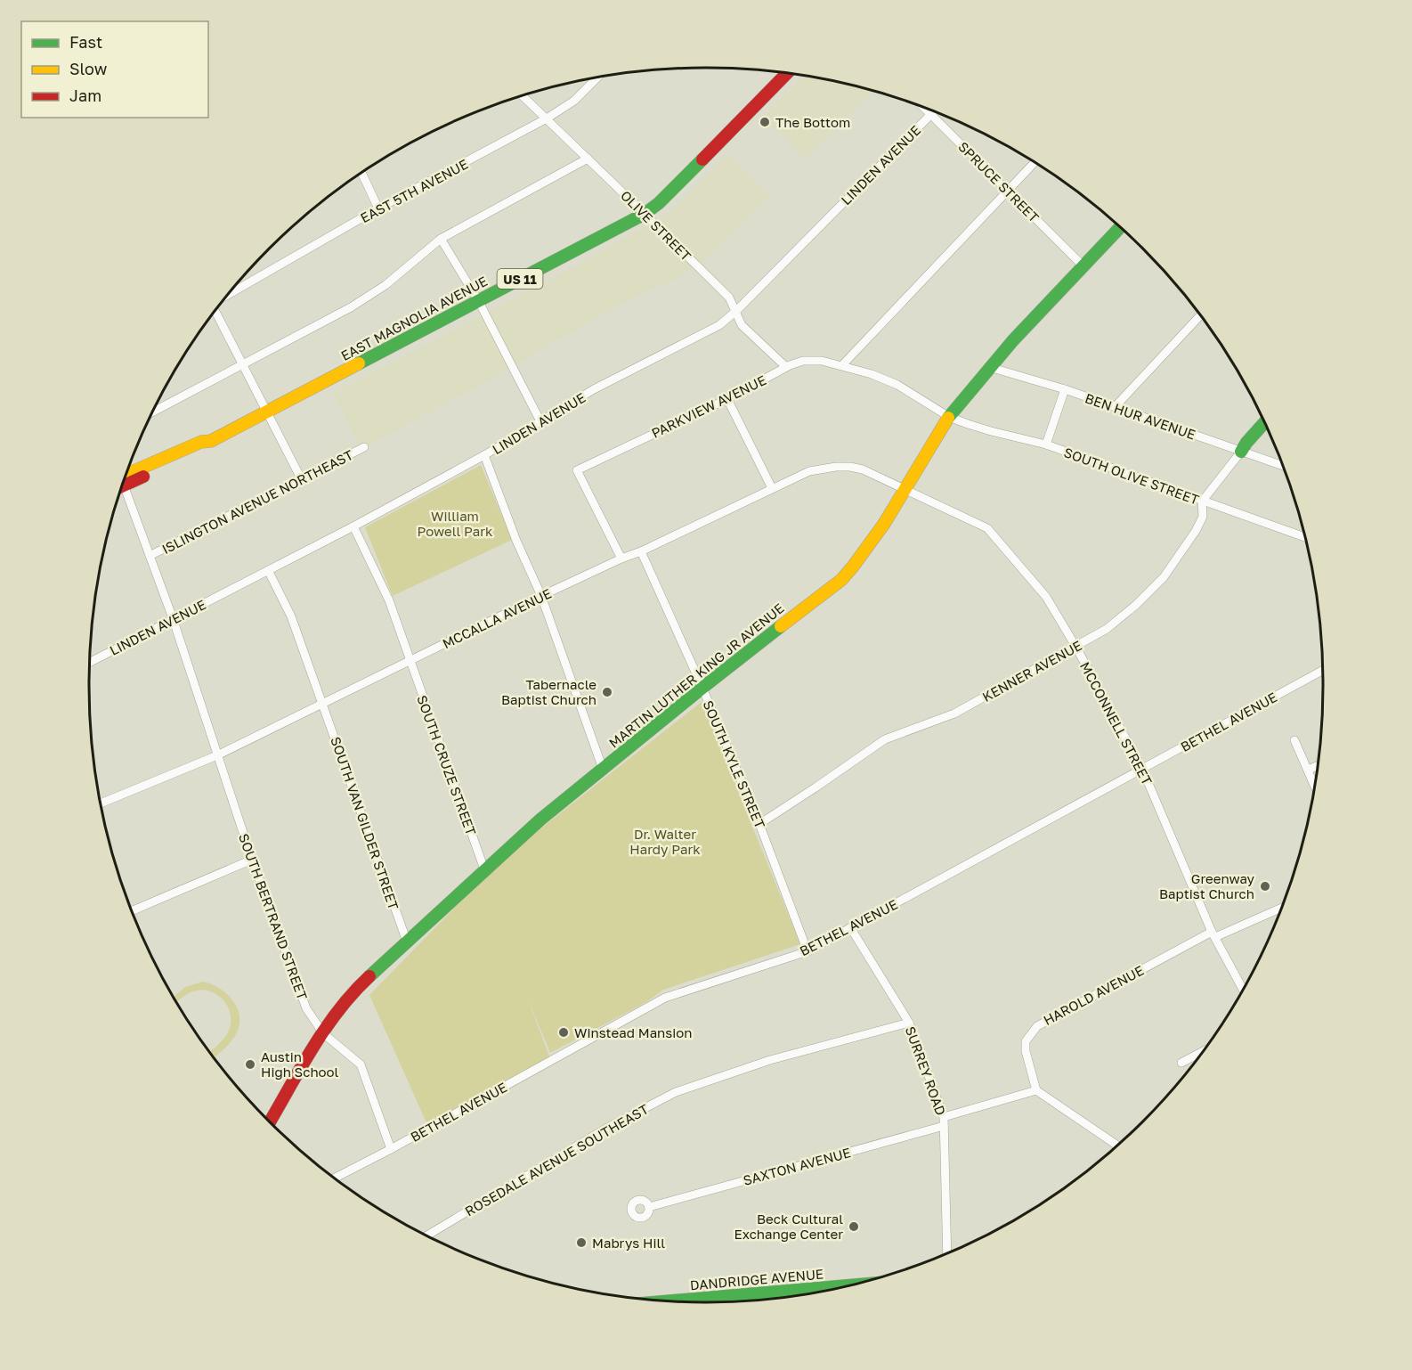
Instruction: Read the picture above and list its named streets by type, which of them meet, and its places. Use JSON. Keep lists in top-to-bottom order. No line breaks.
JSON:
{"streets":{"main road":["US 11","EAST MAGNOLIA AVENUE","MARTIN LUTHER KING JR AVENUE","DANDRIDGE AVENUE"],"street":["LINDEN AVENUE","SPRUCE STREET","EAST 5TH AVENUE","OLIVE STREET","PARKVIEW AVENUE","BEN HUR AVENUE","SOUTH OLIVE STREET","ISLINGTON AVENUE NORTHEAST","MCCALLA AVENUE","KENNER AVENUE","BETHEL AVENUE","MCCONNELL STREET","SOUTH KYLE STREET","SOUTH CRUZE STREET","SOUTH VAN GILDER STREET","SOUTH BERTRAND STREET","HAROLD AVENUE","SURREY ROAD","ROSEDALE AVENUE SOUTHEAST","SAXTON AVENUE"]},"crossings":[["LINDEN AVENUE","SPRUCE STREET"],["LINDEN AVENUE","OLIVE STREET"],["LINDEN AVENUE","SOUTH CRUZE STREET"],["LINDEN AVENUE","SOUTH VAN GILDER STREET"],["LINDEN AVENUE","SOUTH BERTRAND STREET"],["SPRUCE STREET","MARTIN LUTHER KING JR AVENUE"],["EAST 5TH AVENUE","OLIVE STREET"],["OLIVE STREET","EAST MAGNOLIA AVENUE"],["OLIVE STREET","PARKVIEW AVENUE"],["PARKVIEW AVENUE","SOUTH OLIVE STREET"],["PARKVIEW AVENUE","MCCALLA AVENUE"],["PARKVIEW AVENUE","MARTIN LUTHER KING JR AVENUE"],["BEN HUR AVENUE","KENNER AVENUE"],["BEN HUR AVENUE","MARTIN LUTHER KING JR AVENUE"],["SOUTH OLIVE STREET","KENNER AVENUE"],["SOUTH OLIVE STREET","MARTIN LUTHER KING JR AVENUE"],["ISLINGTON AVENUE NORTHEAST","SOUTH BERTRAND STREET"],["MCCALLA AVENUE","MARTIN LUTHER KING JR AVENUE"],["MCCALLA AVENUE","MCCONNELL STREET"],["MCCALLA AVENUE","SOUTH KYLE STREET"],["MCCALLA AVENUE","SOUTH CRUZE STREET"],["MCCALLA AVENUE","SOUTH VAN GILDER STREET"],["MCCALLA AVENUE","SOUTH BERTRAND STREET"],["KENNER AVENUE","MCCONNELL STREET"],["KENNER AVENUE","SOUTH KYLE STREET"],["MARTIN LUTHER KING JR AVENUE","MCCONNELL STREET"],["MARTIN LUTHER KING JR AVENUE","SOUTH KYLE STREET"],["MARTIN LUTHER KING JR AVENUE","SOUTH CRUZE STREET"],["MARTIN LUTHER KING JR AVENUE","SOUTH VAN GILDER STREET"],["MARTIN LUTHER KING JR AVENUE","SOUTH BERTRAND STREET"],["BETHEL AVENUE","MCCONNELL STREET"],["BETHEL AVENUE","SOUTH KYLE STREET"],["BETHEL AVENUE","SOUTH BERTRAND STREET"],["BETHEL AVENUE","SURREY ROAD"],["MCCONNELL STREET","HAROLD AVENUE"],["SURREY ROAD","ROSEDALE AVENUE SOUTHEAST"],["SURREY ROAD","SAXTON AVENUE"]],"parks":["William Powell Park","Dr. Walter Hardy Park"],"places":["The Bottom","Tabernacle Baptist Church","Greenway Baptist Church","Winstead Mansion","Austin High School","Beck Cultural Exchange Center","Mabrys Hill"],"legend":["Fast","Slow","Jam"]}
